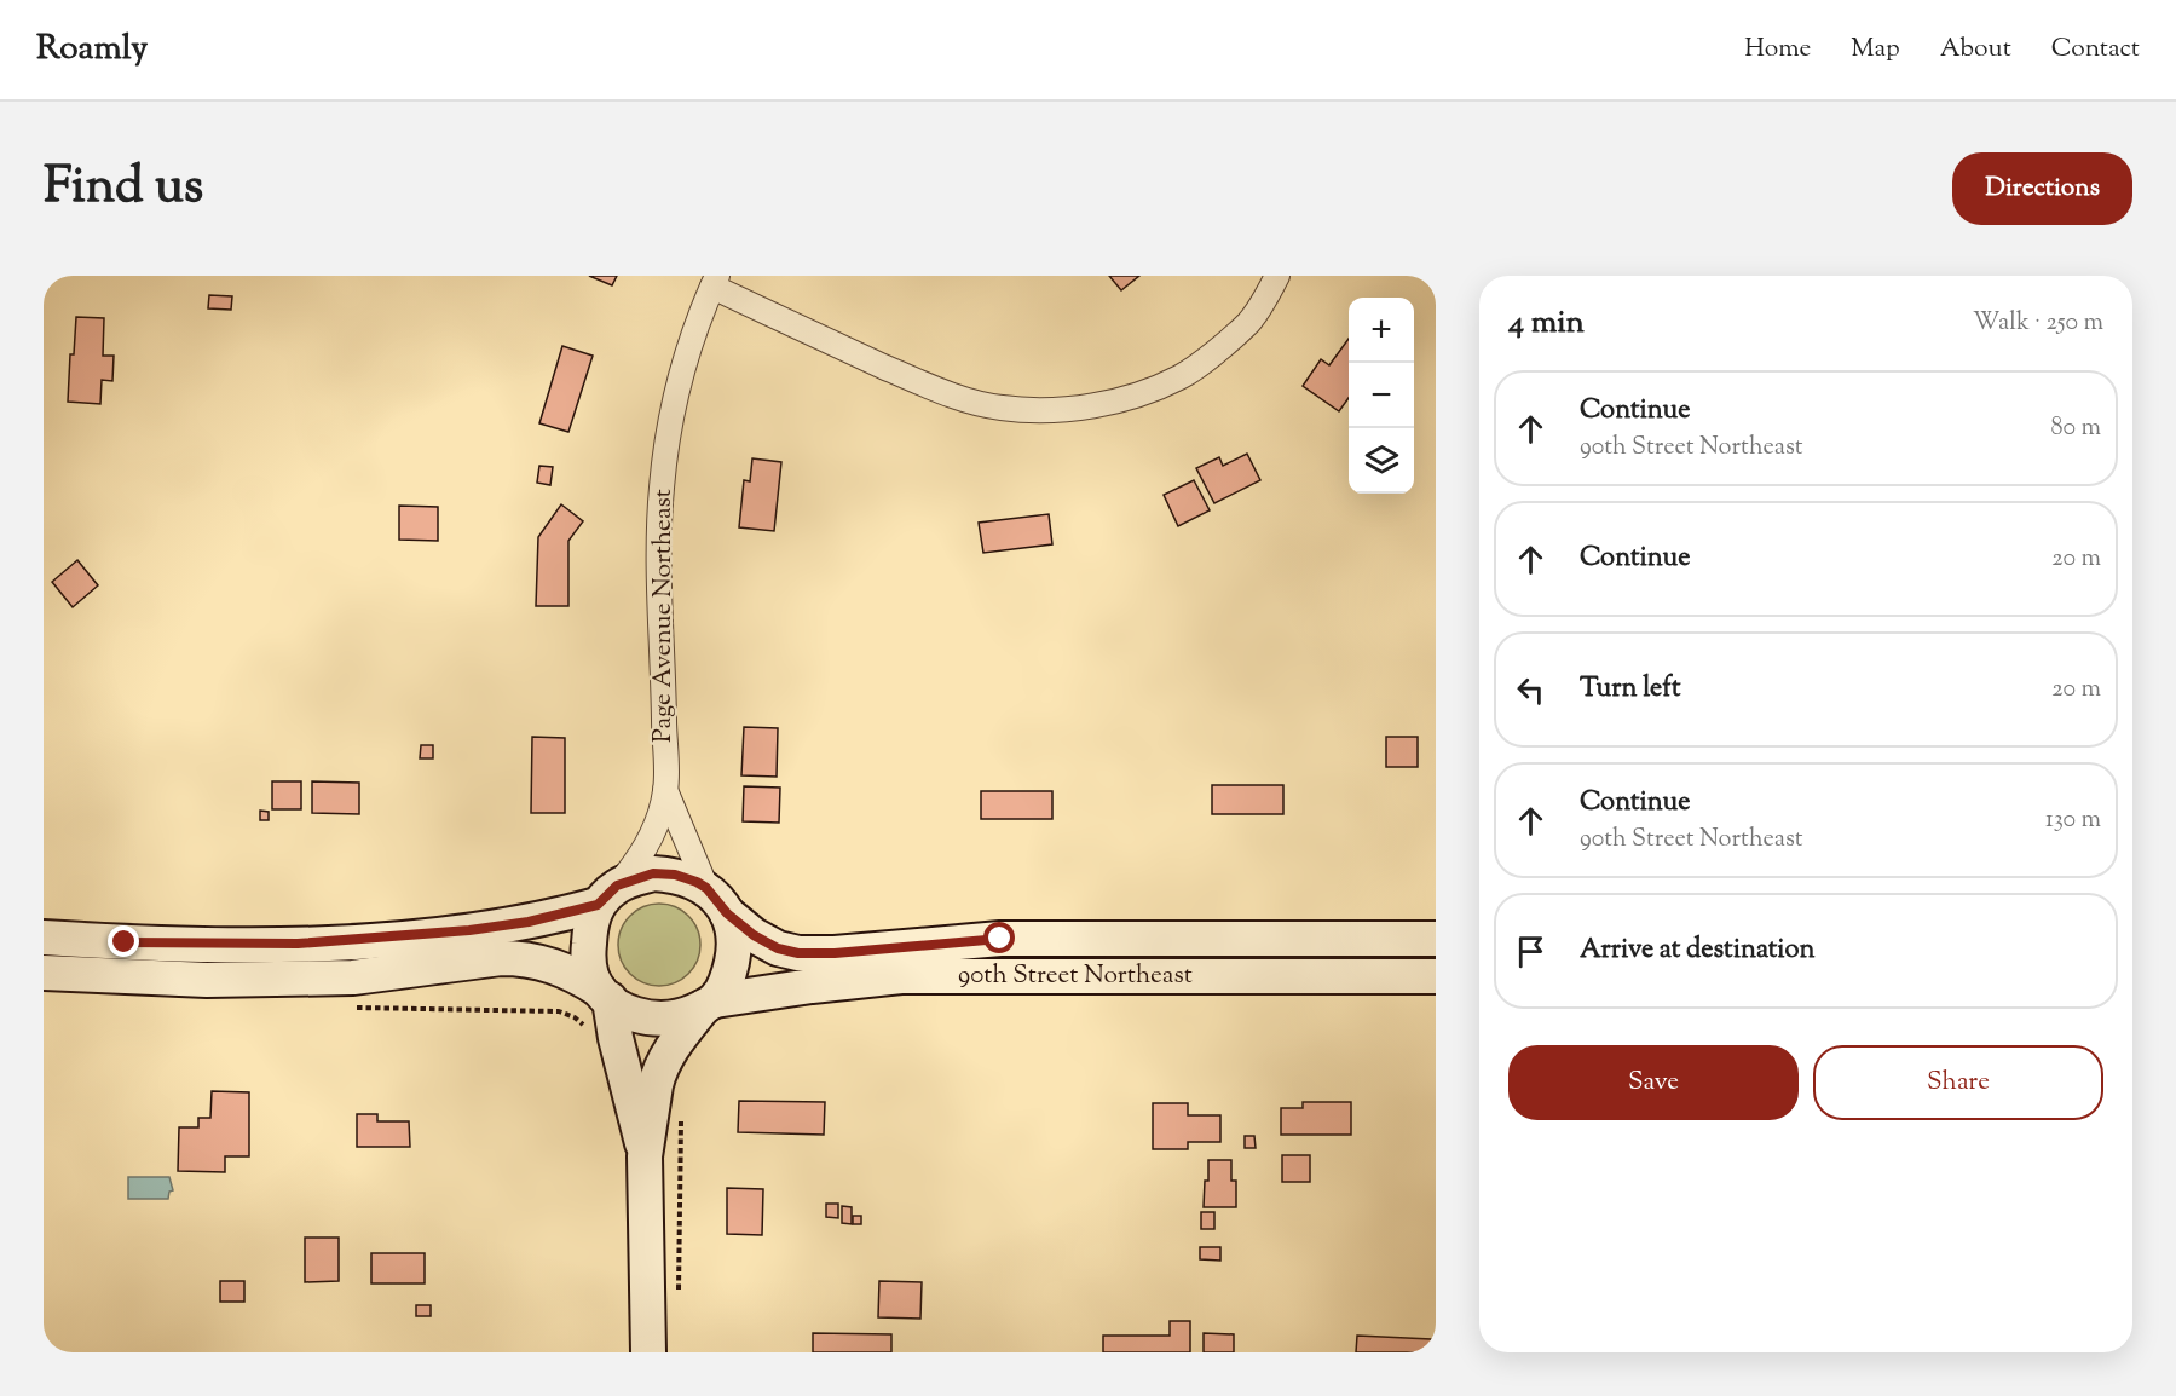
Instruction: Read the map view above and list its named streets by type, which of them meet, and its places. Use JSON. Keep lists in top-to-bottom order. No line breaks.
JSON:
{"streets":{"main road":["90th Street Northeast"],"street":["Page Avenue Northeast"]},"crossings":[["Page Avenue Northeast","90th Street Northeast"]],"page":{"header":"Roamly","nav":["Home","Map","About","Contact"],"title":"Find us","buttons":["Directions",["Save","Share"]],"heading":["4 min","Walk · 250 m"],"map_buttons":["+","−"],"list":[["Continue","90th Street Northeast","80 m"],["Continue","20 m"],["Turn left","20 m"],["Continue","90th Street Northeast","130 m"],"Arrive at destination"]}}
